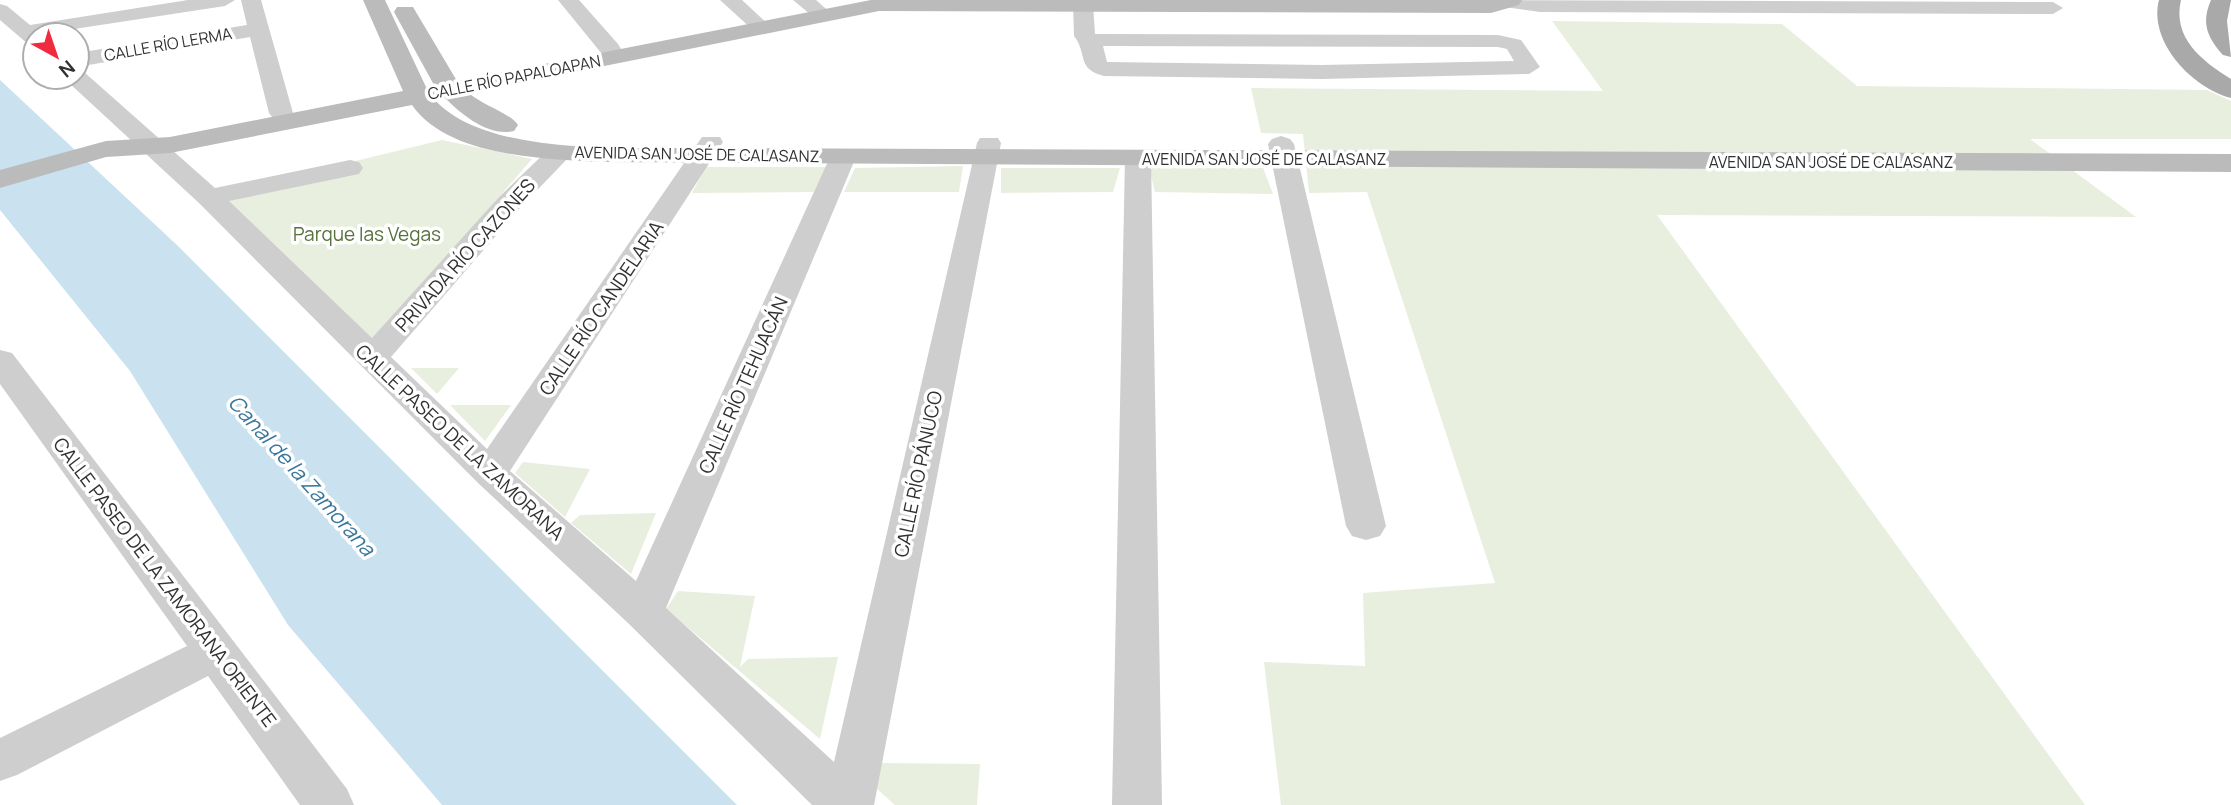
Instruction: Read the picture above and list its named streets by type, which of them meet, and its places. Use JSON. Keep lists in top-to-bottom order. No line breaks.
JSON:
{"streets":{"street":["CALLE RÍO LERMA","CALLE RÍO PAPALOAPAN","AVENIDA SAN JOSÉ DE CALASANZ","PRIVADA RÍO CAZONES","CALLE RÍO CANDELARIA","CALLE RÍO TEHUACÁN","CALLE PASEO DE LA ZAMORANA","CALLE RÍO PÁNUCO","CALLE PASEO DE LA ZAMORANA ORIENTE"]},"crossings":[["CALLE RÍO PAPALOAPAN","AVENIDA SAN JOSÉ DE CALASANZ"],["CALLE RÍO PAPALOAPAN","CALLE PASEO DE LA ZAMORANA"],["AVENIDA SAN JOSÉ DE CALASANZ","PRIVADA RÍO CAZONES"],["AVENIDA SAN JOSÉ DE CALASANZ","CALLE RÍO CANDELARIA"],["AVENIDA SAN JOSÉ DE CALASANZ","CALLE RÍO TEHUACÁN"],["AVENIDA SAN JOSÉ DE CALASANZ","CALLE RÍO PÁNUCO"],["PRIVADA RÍO CAZONES","CALLE PASEO DE LA ZAMORANA"],["CALLE RÍO CANDELARIA","CALLE PASEO DE LA ZAMORANA"],["CALLE RÍO TEHUACÁN","CALLE PASEO DE LA ZAMORANA"],["CALLE PASEO DE LA ZAMORANA","CALLE RÍO PÁNUCO"]],"water":["Canal de la Zamorana"],"parks":["Parque las Vegas"],"north":"bottom right"}
